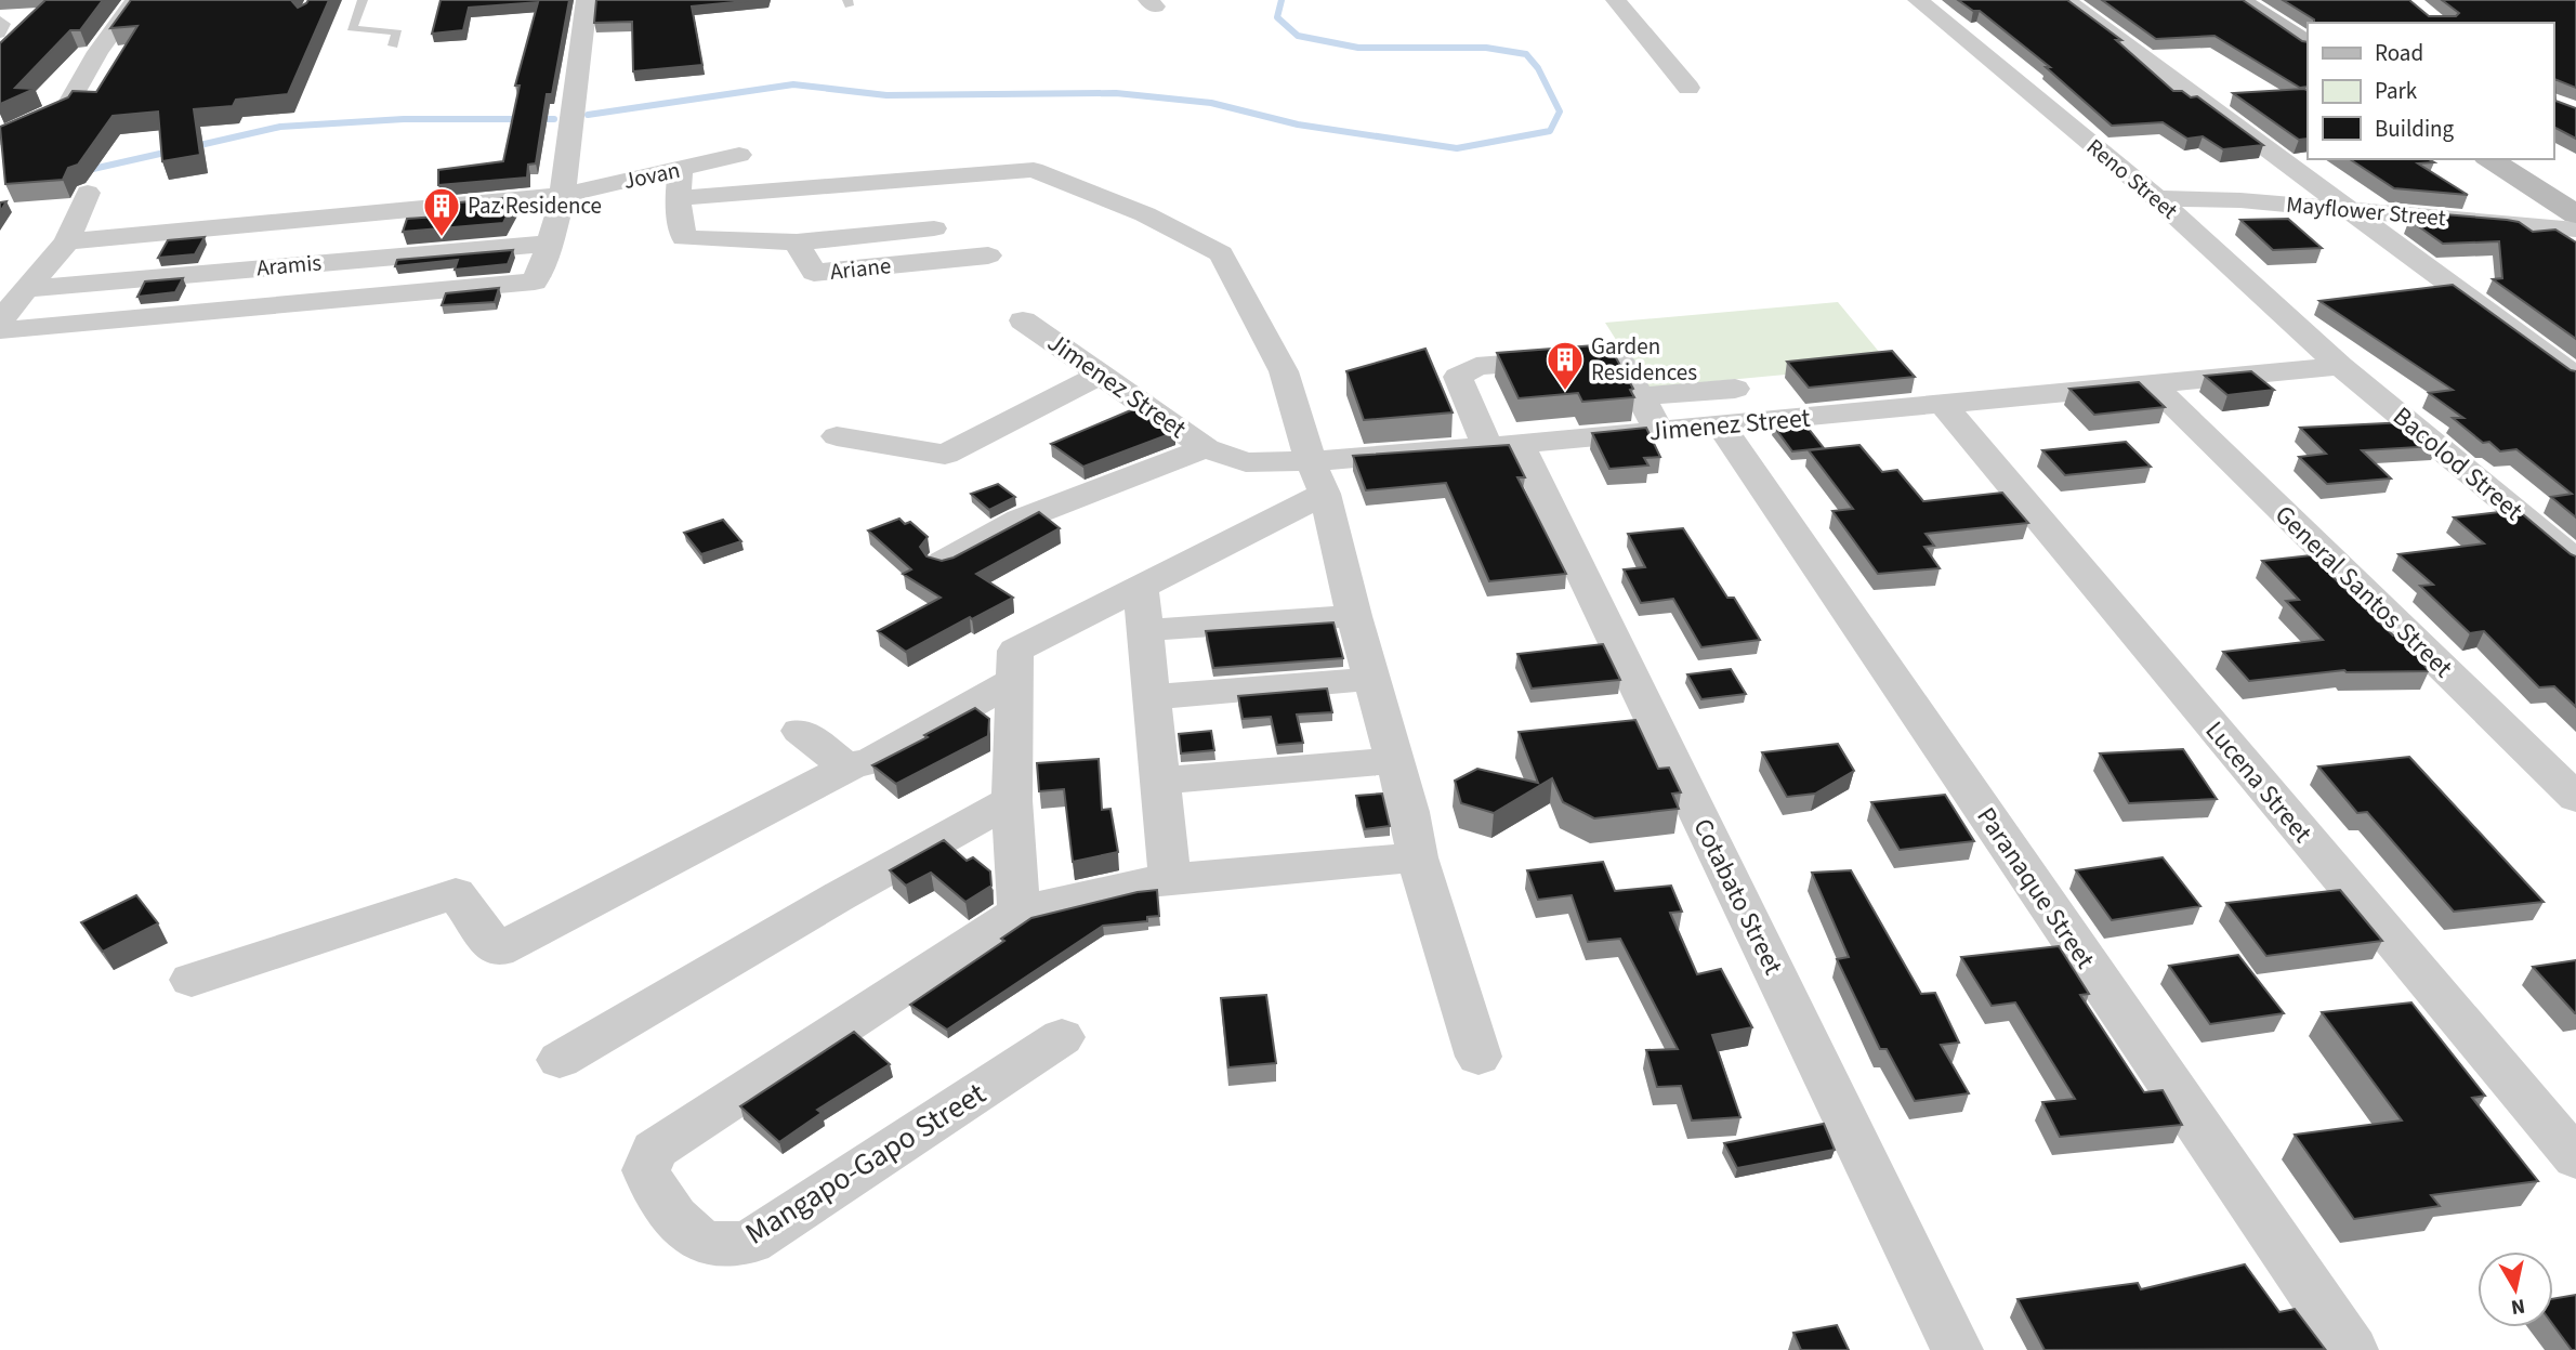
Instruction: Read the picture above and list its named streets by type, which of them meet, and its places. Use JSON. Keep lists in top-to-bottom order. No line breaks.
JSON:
{"streets":{"street":["Jovan","Reno Street","Mayflower Street","Aramis","Ariane","Jimenez Street","Bacolod Street","General Santos Street","Lucena Street","Paranaque Street","Cotabato Street","Mangapo-Gapo Street"]},"crossings":[["Jovan","Ariane"],["Reno Street","Mayflower Street"],["Reno Street","Jimenez Street"],["Reno Street","Bacolod Street"],["Jimenez Street","Bacolod Street"],["Jimenez Street","General Santos Street"],["Jimenez Street","Lucena Street"],["Jimenez Street","Paranaque Street"],["Jimenez Street","Cotabato Street"]],"places":{"building":["Paz Residence","Garden Residences"]},"legend":["Road","Park","Building"],"north":"bottom"}
